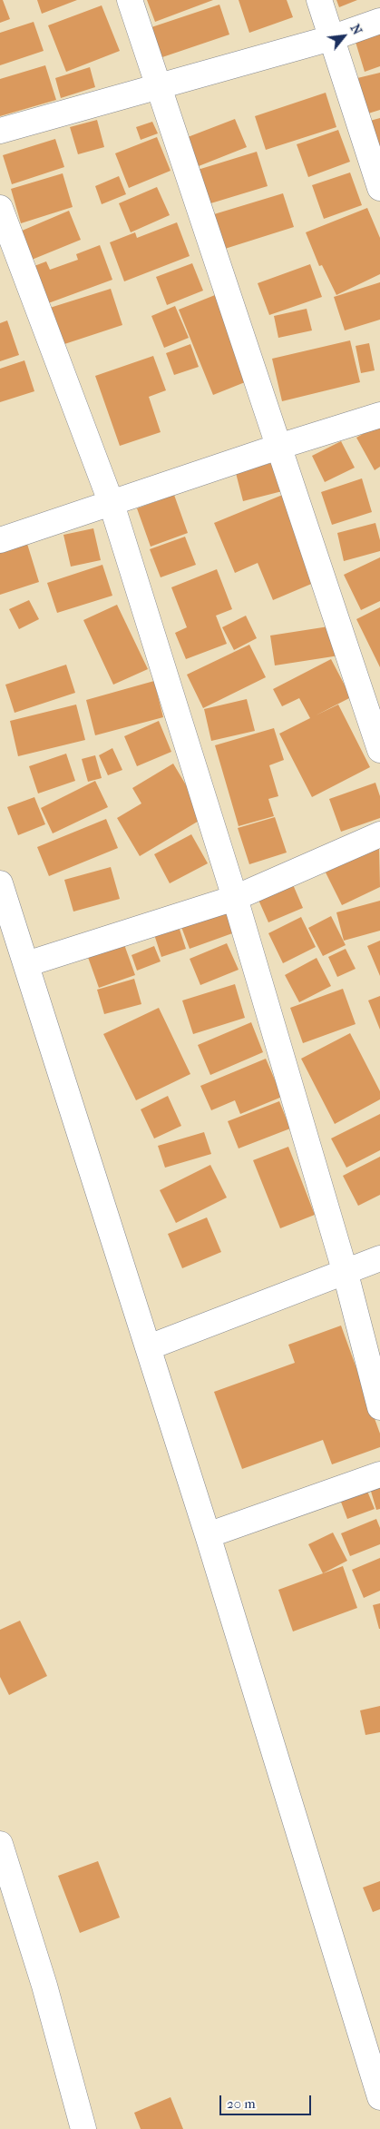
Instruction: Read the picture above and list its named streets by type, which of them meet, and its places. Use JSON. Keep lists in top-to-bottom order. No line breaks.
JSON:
{"scale_bar":"20 m","north":"top right"}
